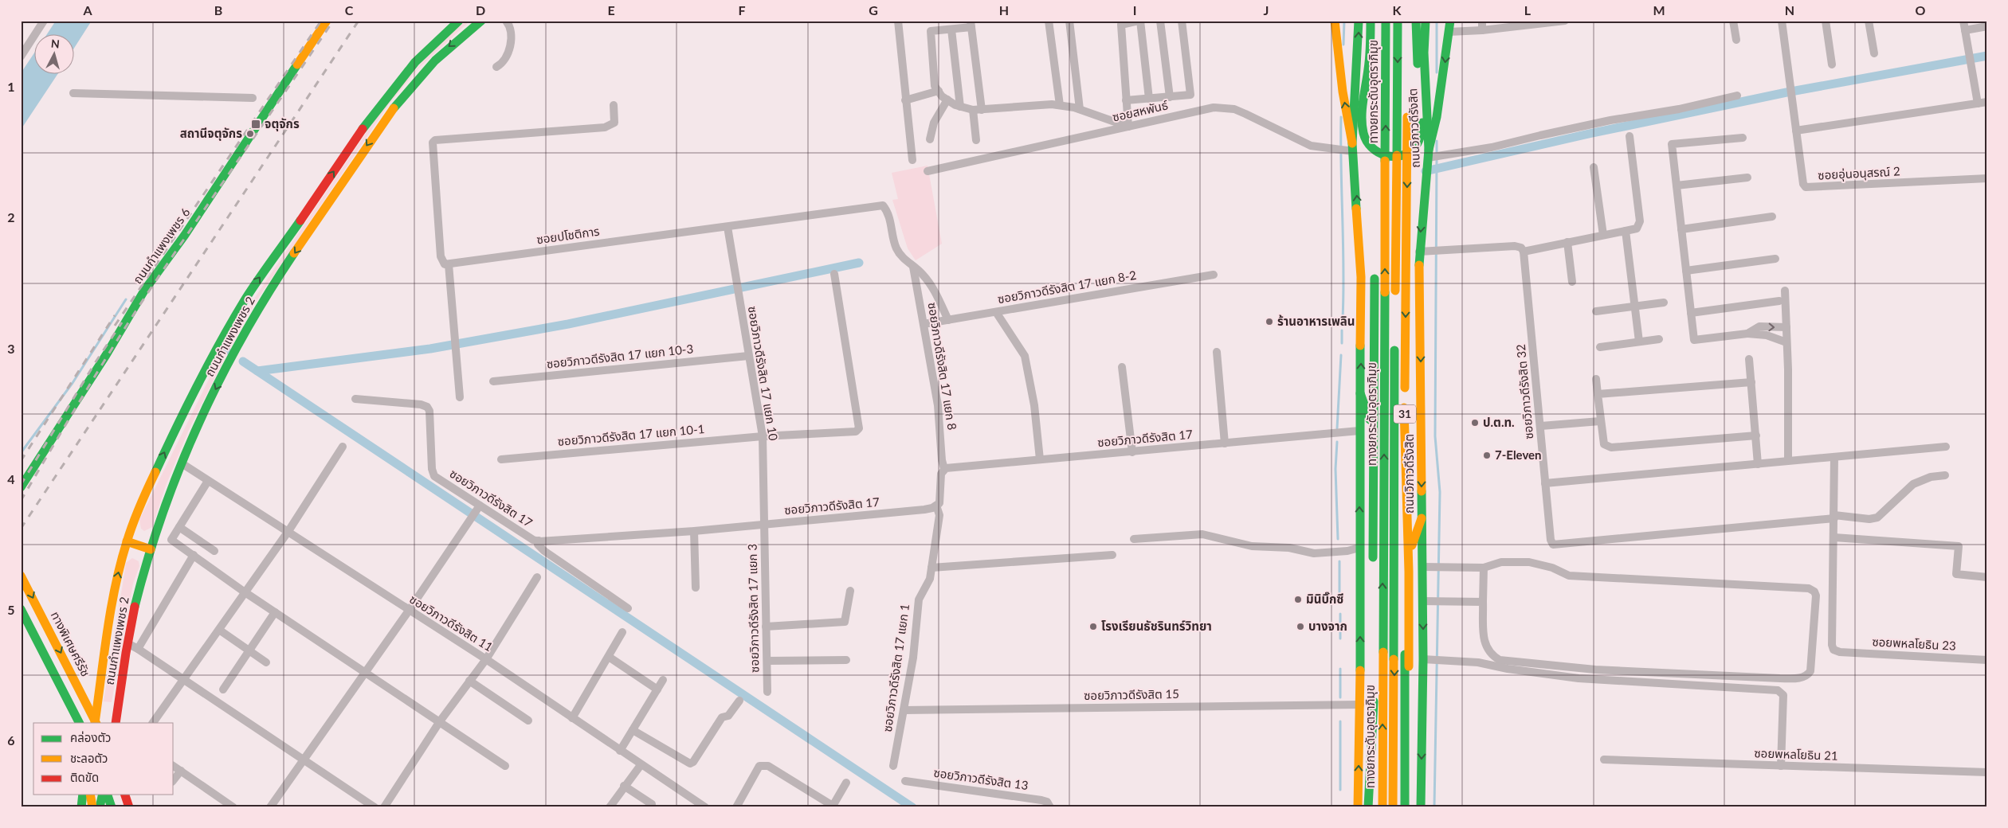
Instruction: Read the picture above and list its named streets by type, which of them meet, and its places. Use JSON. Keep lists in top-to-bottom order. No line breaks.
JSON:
{"streets":{"main road":["ทางยกระดับอุตราภิมุข","ถนนวิภาวดีรังสิต","ถนนกำแพงเพชร 6","ถนนกำแพงเพชร 2","31","ทางพิเศษศรีรัช"],"street":["ซอยสหพันธ์","ซอยอุ่นอนุสรณ์ 2","ซอยปโชติการ","ซอยวิภาวดีรังสิต 17 แยก 8-2","ซอยวิภาวดีรังสิต 17 แยก 10-3","ซอยวิภาวดีรังสิต 17 แยก 8","ซอยวิภาวดีรังสิต 17 แยก 10","ซอยวิภาวดีรังสิต 32","ซอยวิภาวดีรังสิต 17 แยก 10-1","ซอยวิภาวดีรังสิต 17","ซอยวิภาวดีรังสิต 17 แยก 3","ซอยวิภาวดีรังสิต 11","ซอยพหลโยธิน 23","ซอยวิภาวดีรังสิต 17 แยก 1","ซอยวิภาวดีรังสิต 15","ซอยพหลโยธิน 21","ซอยวิภาวดีรังสิต 13"]},"crossings":[["ซอยปโชติการ","ซอยวิภาวดีรังสิต 17 แยก 8-2"],["ซอยปโชติการ","ซอยวิภาวดีรังสิต 17 แยก 8"],["ซอยปโชติการ","ซอยวิภาวดีรังสิต 17 แยก 10"],["ซอยวิภาวดีรังสิต 17 แยก 8-2","ซอยวิภาวดีรังสิต 17 แยก 8"],["ถนนกำแพงเพชร 2","ซอยวิภาวดีรังสิต 11"],["ซอยวิภาวดีรังสิต 17 แยก 10-3","ซอยวิภาวดีรังสิต 17 แยก 10"],["ซอยวิภาวดีรังสิต 17 แยก 8","ซอยวิภาวดีรังสิต 17"],["ซอยวิภาวดีรังสิต 17 แยก 10","ซอยวิภาวดีรังสิต 17 แยก 10-1"],["ซอยวิภาวดีรังสิต 17 แยก 10","ซอยวิภาวดีรังสิต 17"],["ซอยวิภาวดีรังสิต 17 แยก 10","ซอยวิภาวดีรังสิต 17 แยก 3"],["ซอยวิภาวดีรังสิต 17","ซอยวิภาวดีรังสิต 17 แยก 3"],["ซอยวิภาวดีรังสิต 17","ซอยวิภาวดีรังสิต 17 แยก 1"],["ซอยวิภาวดีรังสิต 17 แยก 1","ซอยวิภาวดีรังสิต 15"]],"places":{"transit":["จตุจักร"],"other":["สถานีจตุจักร","ร้านอาหารเพลิน","ป.ต.ท.","7-Eleven","มินิบิ๊กซี","โรงเรียนธัชรินทร์วิทยา","บางจาก"]},"legend":["คล่องตัว","ชะลอตัว","ติดขัด"],"north":"top","grid":{"columns":["A","B","C","D","E","F","G","H","I","J","K","L","M","N","O"],"rows":["1","2","3","4","5","6"]}}
